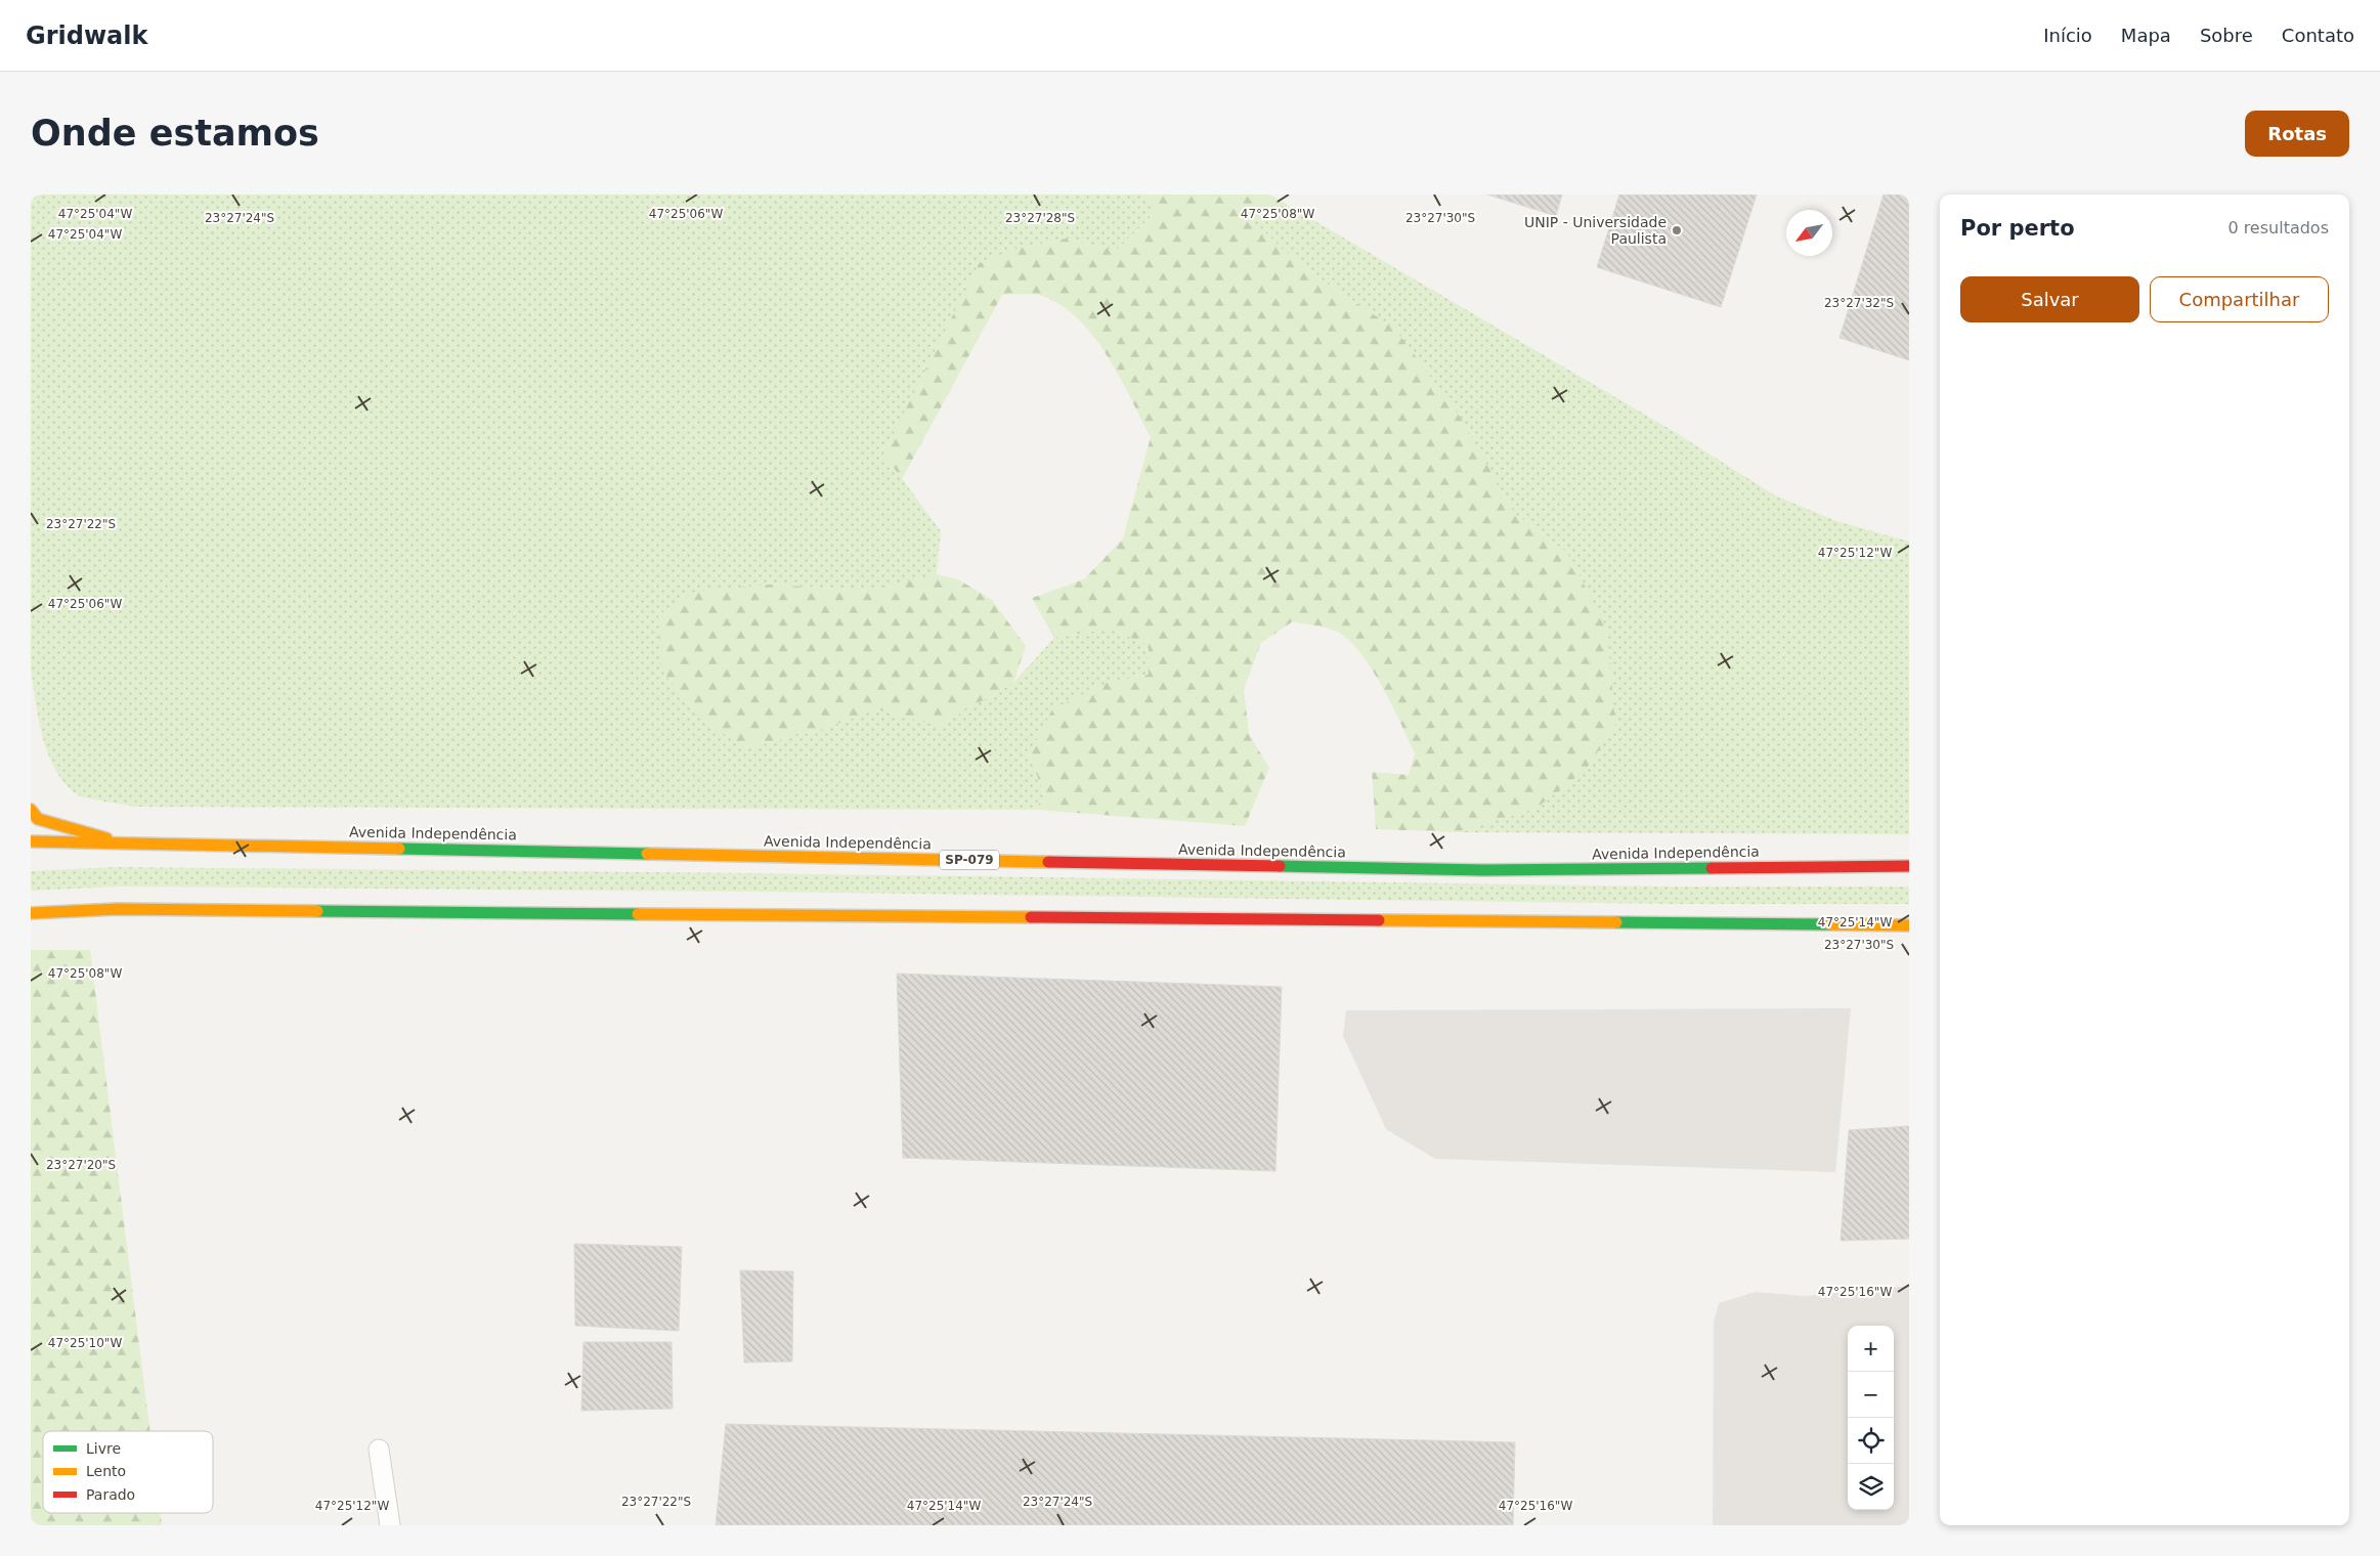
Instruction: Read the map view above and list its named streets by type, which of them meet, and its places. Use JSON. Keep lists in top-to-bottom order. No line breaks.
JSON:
{"streets":{"main road":["Avenida Independência","SP-079"]},"places":["UNIP - Universidade Paulista"],"legend":["Livre","Lento","Parado"],"north":"bottom left","page":{"header":"Gridwalk","nav":["Início","Mapa","Sobre","Contato"],"buttons":["Rotas",["Salvar","Compartilhar"]],"title":"Onde estamos","heading":["Por perto","0 resultados"],"map_buttons":["+","−"]},"coordinates":["47°25'06\"W","47°25'04\"W","47°25'08\"W","23°27'24\"S","23°27'28\"S","23°27'30\"S","23°27'32\"S","23°27'22\"S","47°25'12\"W","47°25'14\"W","23°27'20\"S","47°25'16\"W","47°25'10\"W"]}
